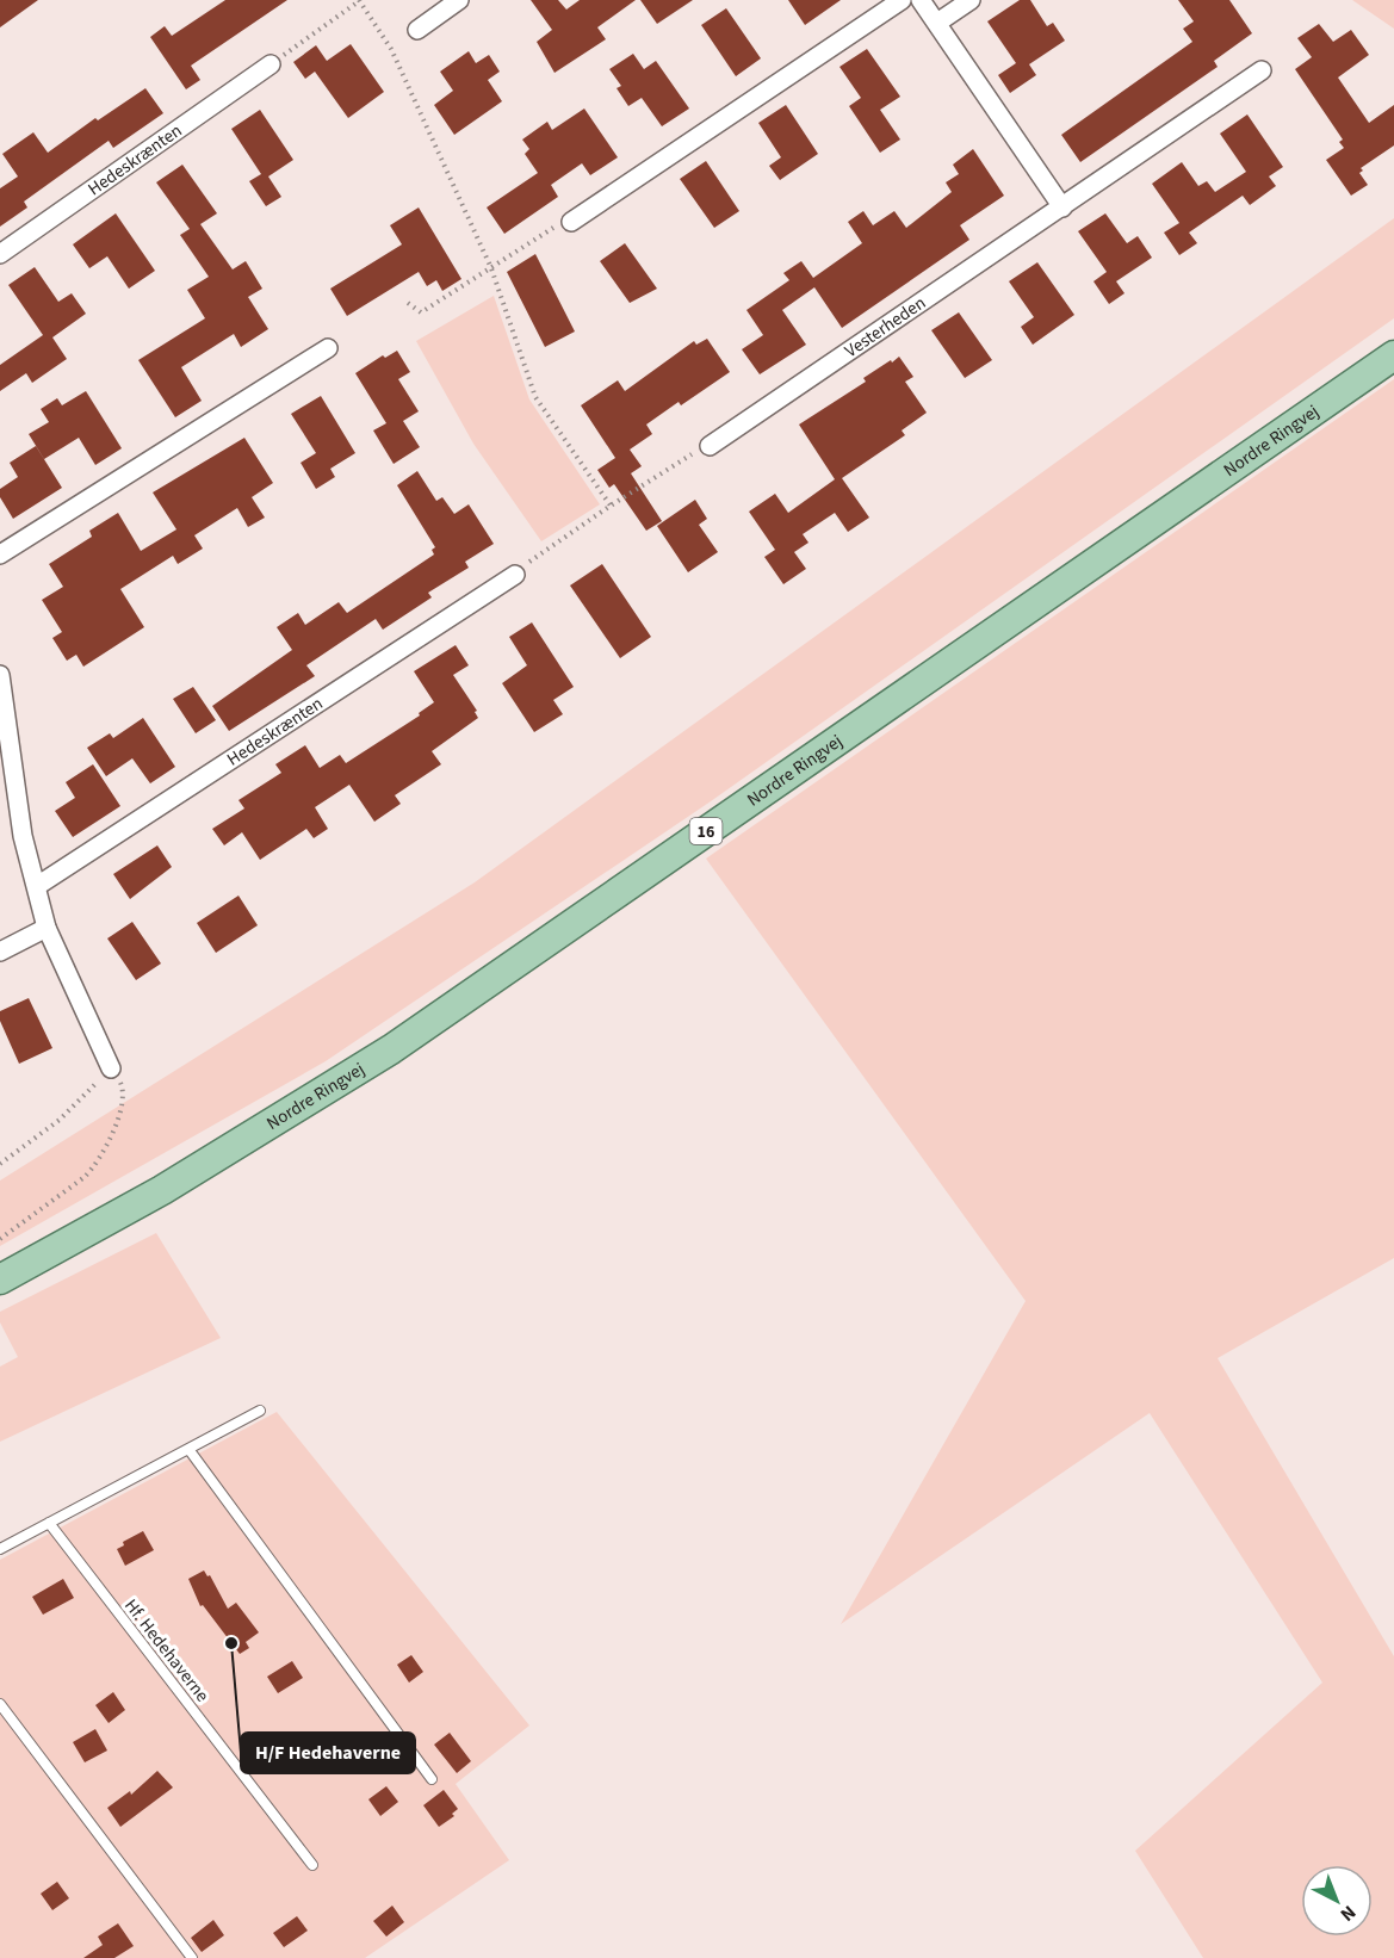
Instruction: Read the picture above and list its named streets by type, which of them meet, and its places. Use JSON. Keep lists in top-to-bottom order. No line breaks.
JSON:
{"streets":{"main road":["Nordre Ringvej","16"],"street":["Hedeskrænten","Vesterheden"],"lane":["Hf. Hedehaverne"]},"places":["H/F Hedehaverne"],"north":"bottom right"}
